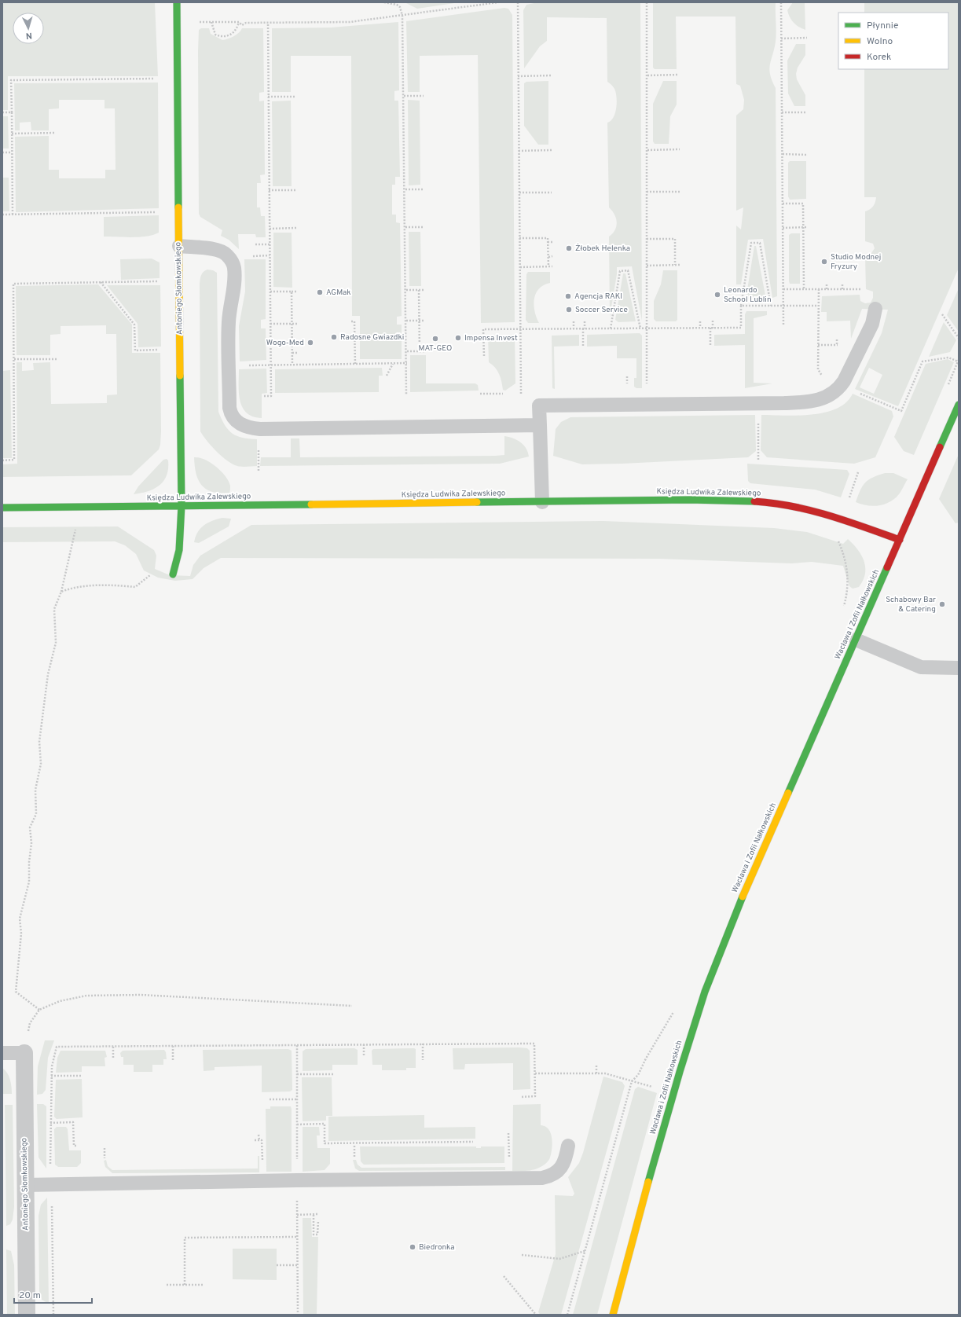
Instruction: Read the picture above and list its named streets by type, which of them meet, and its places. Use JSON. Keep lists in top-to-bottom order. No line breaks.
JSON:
{"streets":{"street":["Antoniego Słomkowskiego","Księdza Ludwika Zalewskiego","Wacława i Zofii Nałkowskich"]},"crossings":[["Antoniego Słomkowskiego","Księdza Ludwika Zalewskiego"],["Księdza Ludwika Zalewskiego","Wacława i Zofii Nałkowskich"]],"places":["Żłobek Helenka","Studio Modnej Fryzury","AGMak","Leonardo School Lublin","Agencja RAKI","Soccer Service","Radosne Gwiazdki","Impensa Invest","MAT-GEO","Wogo-Med","Schabowy Bar & Catering","Biedronka"],"legend":["Płynnie","Wolno","Korek"],"scale_bar":"20 m","north":"bottom"}
